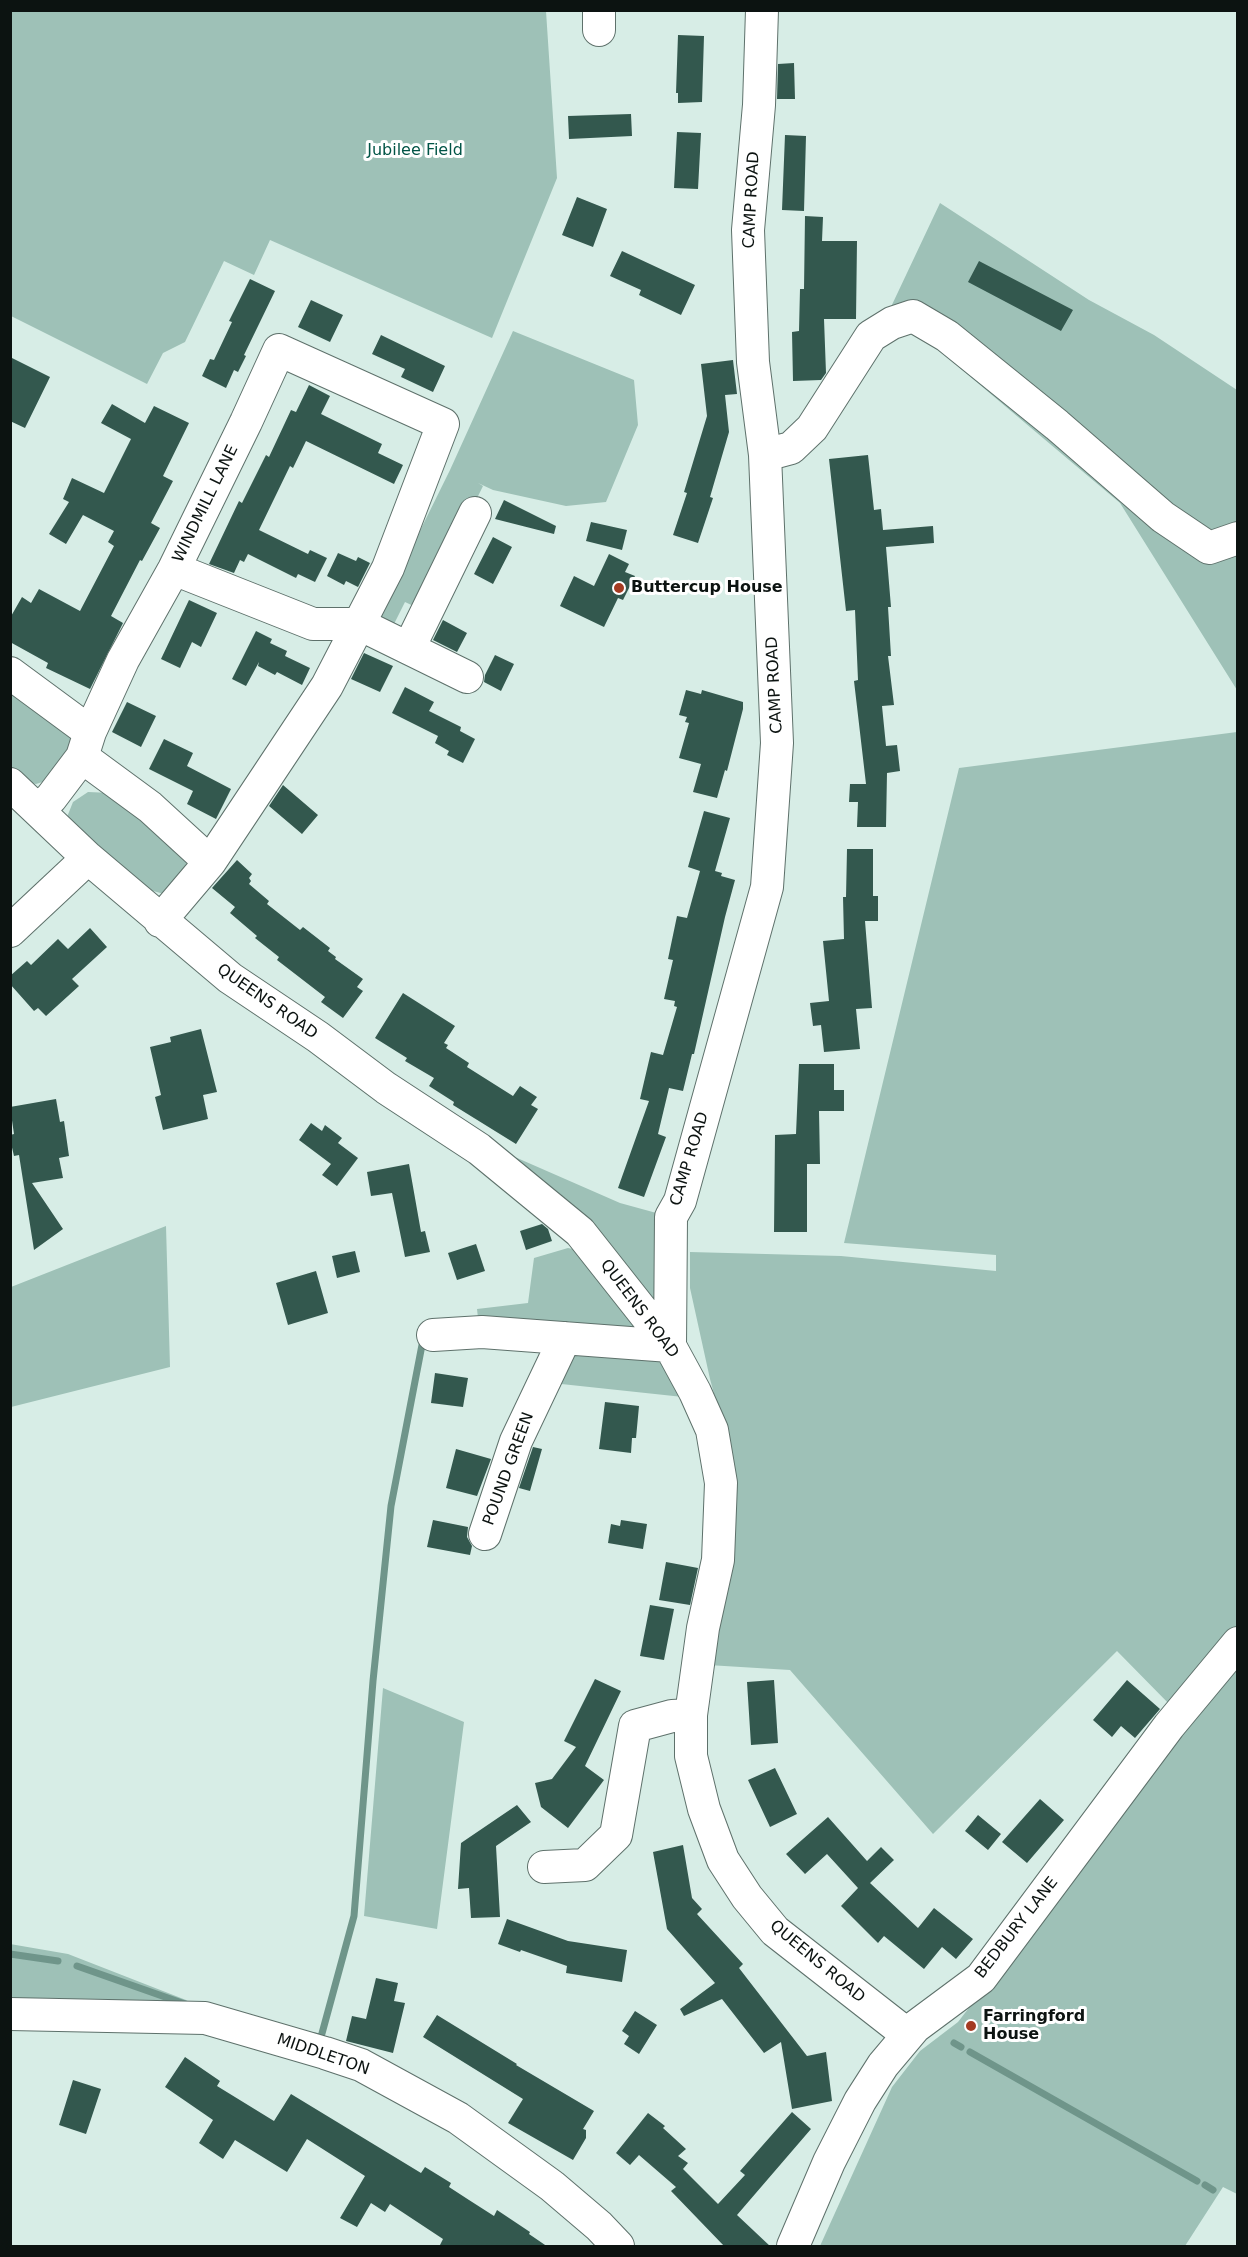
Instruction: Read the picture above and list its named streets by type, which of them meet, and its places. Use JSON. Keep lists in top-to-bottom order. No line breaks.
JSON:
{"streets":{"street":["CAMP ROAD","WINDMILL LANE","QUEENS ROAD","POUND GREEN","BEDBURY LANE","MIDDLETON"]},"crossings":[["CAMP ROAD","QUEENS ROAD"],["WINDMILL LANE","QUEENS ROAD"],["QUEENS ROAD","BEDBURY LANE"]],"parks":["Jubilee Field"],"places":["Buttercup House","Farringford House"]}
